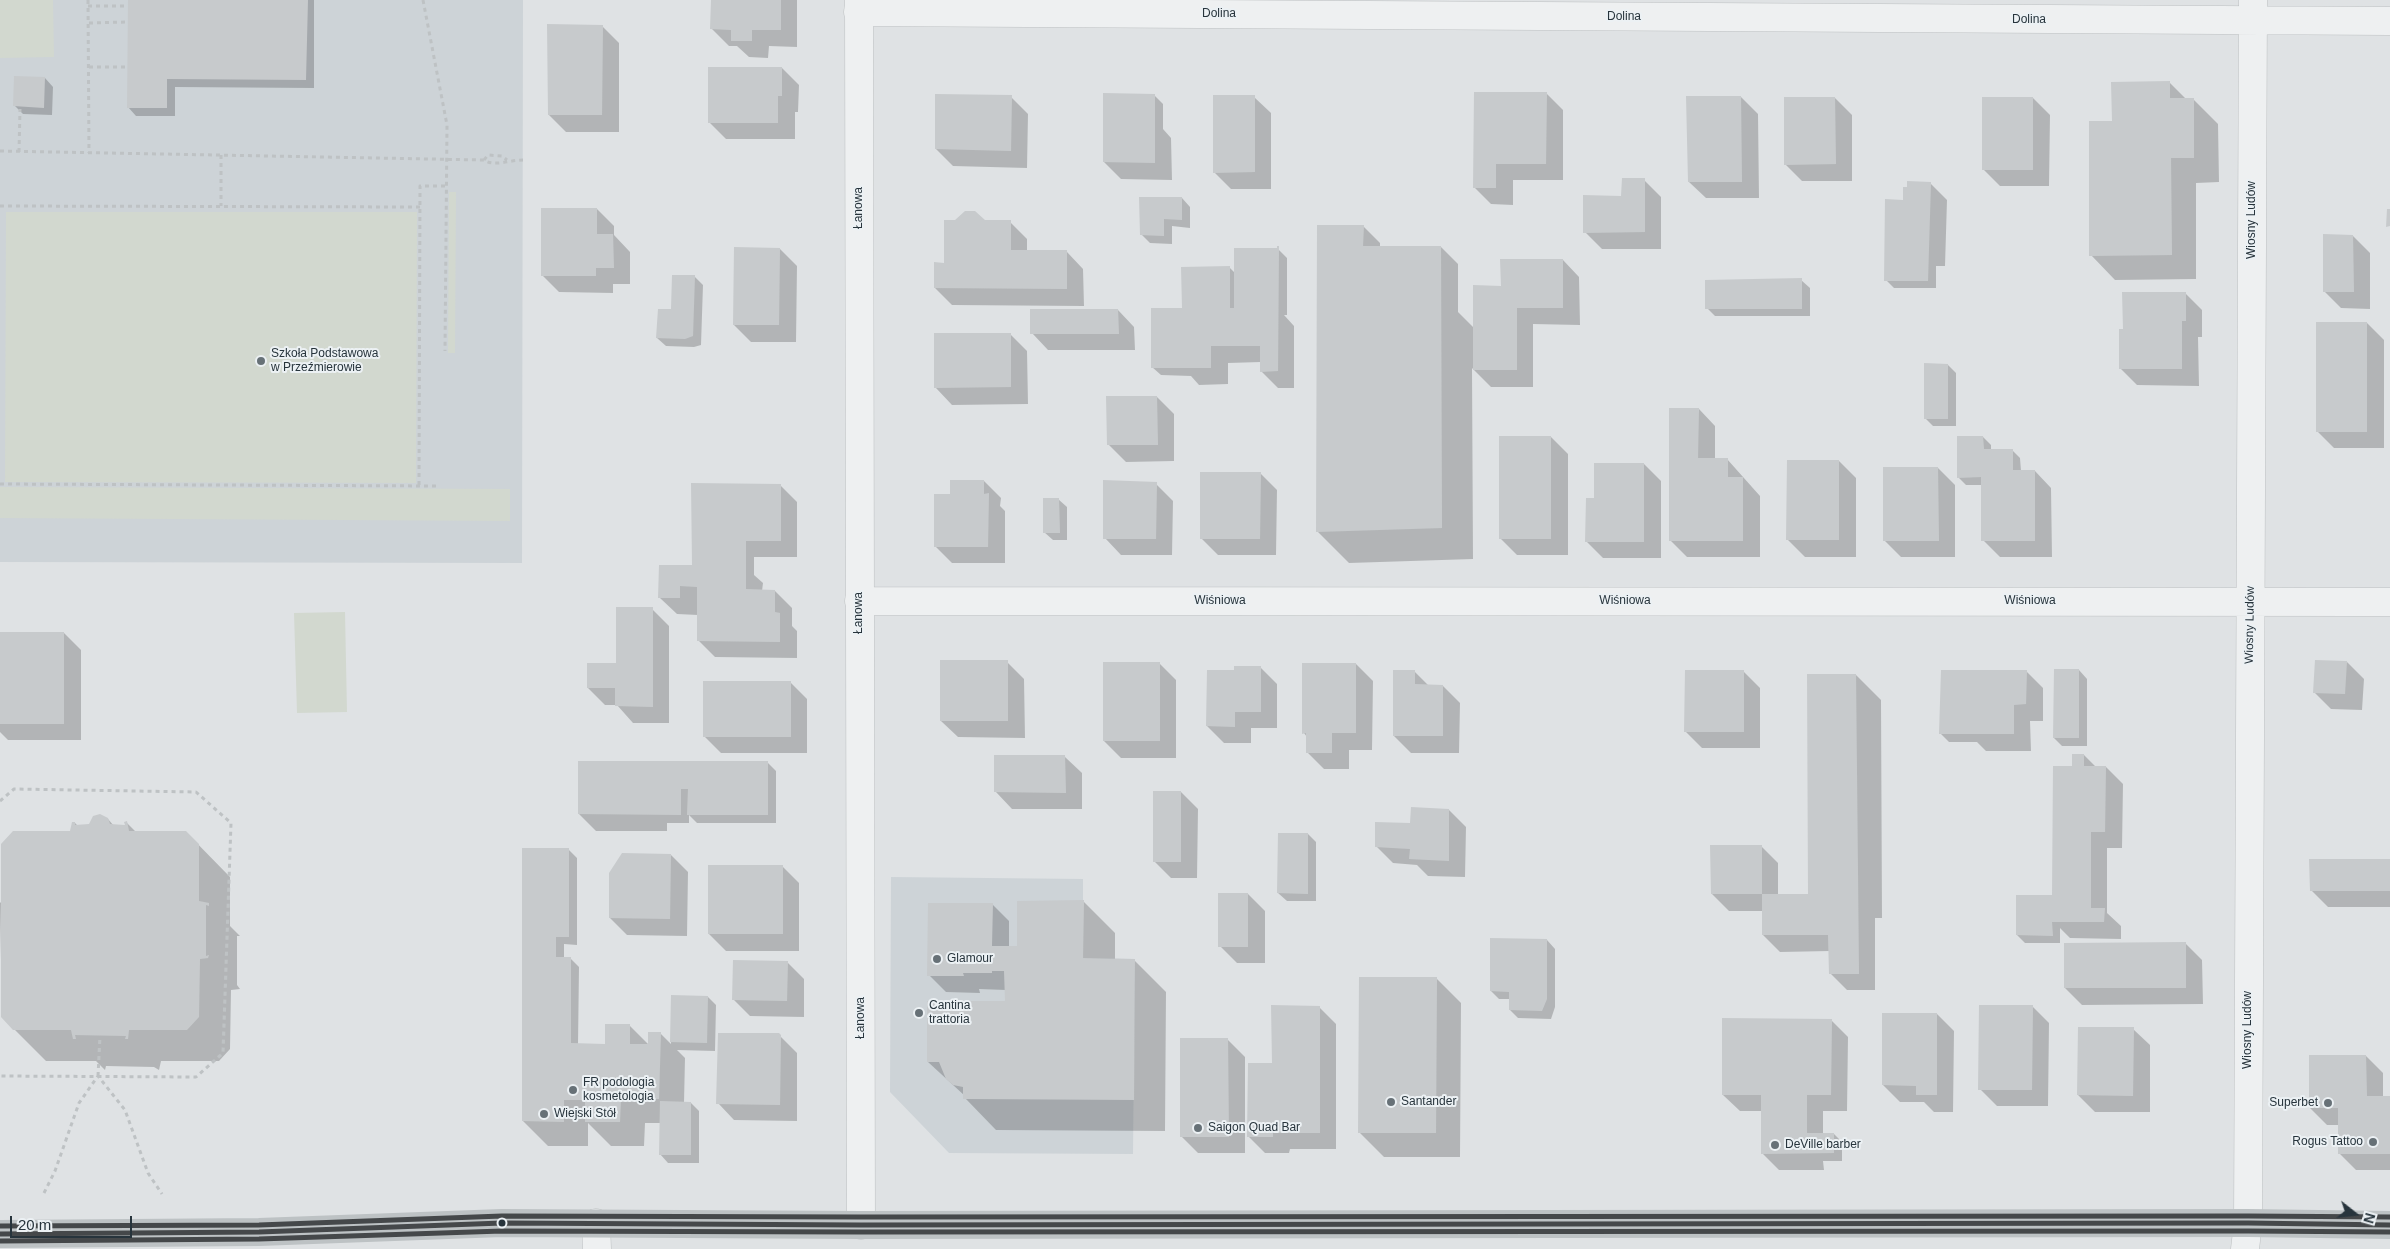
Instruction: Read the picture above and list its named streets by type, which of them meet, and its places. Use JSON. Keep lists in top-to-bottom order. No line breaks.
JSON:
{"streets":{"street":["Dolina","Łanowa","Wiosny Ludów","Wiśniowa"]},"crossings":[["Dolina","Łanowa"],["Dolina","Wiosny Ludów"],["Łanowa","Wiśniowa"],["Wiosny Ludów","Wiśniowa"]],"places":["Szkoła Podstawowa w Przeźmierowie","Glamour","Cantina trattoria","FR podologia kosmetologia","Santander","Superbet","Wiejski Stół","Saigon Quad Bar","Rogus Tattoo","DeVille barber"],"scale_bar":"20 m","north":"right"}
